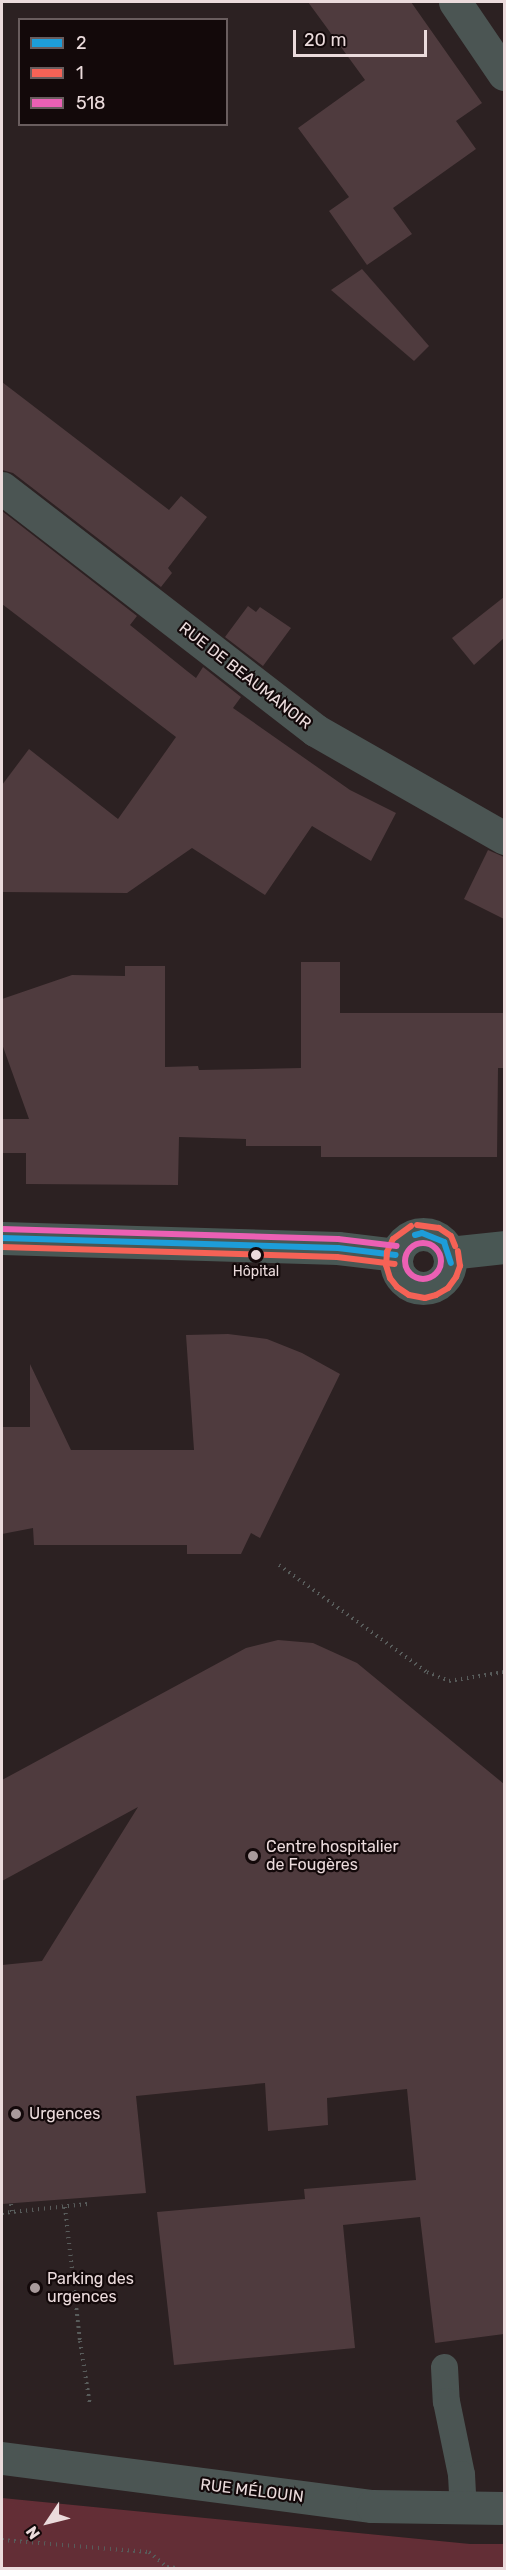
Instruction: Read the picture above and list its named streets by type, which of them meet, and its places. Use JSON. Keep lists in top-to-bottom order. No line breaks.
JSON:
{"streets":{"street":["RUE DE BEAUMANOIR","RUE MÉLOUIN"]},"places":["Hôpital","Centre hospitalier de Fougères","Urgences","Parking des urgences"],"lines":["transit line 1","transit line 518","transit line 2"],"legend":["2","1","518"],"scale_bar":"20 m","north":"bottom left"}
